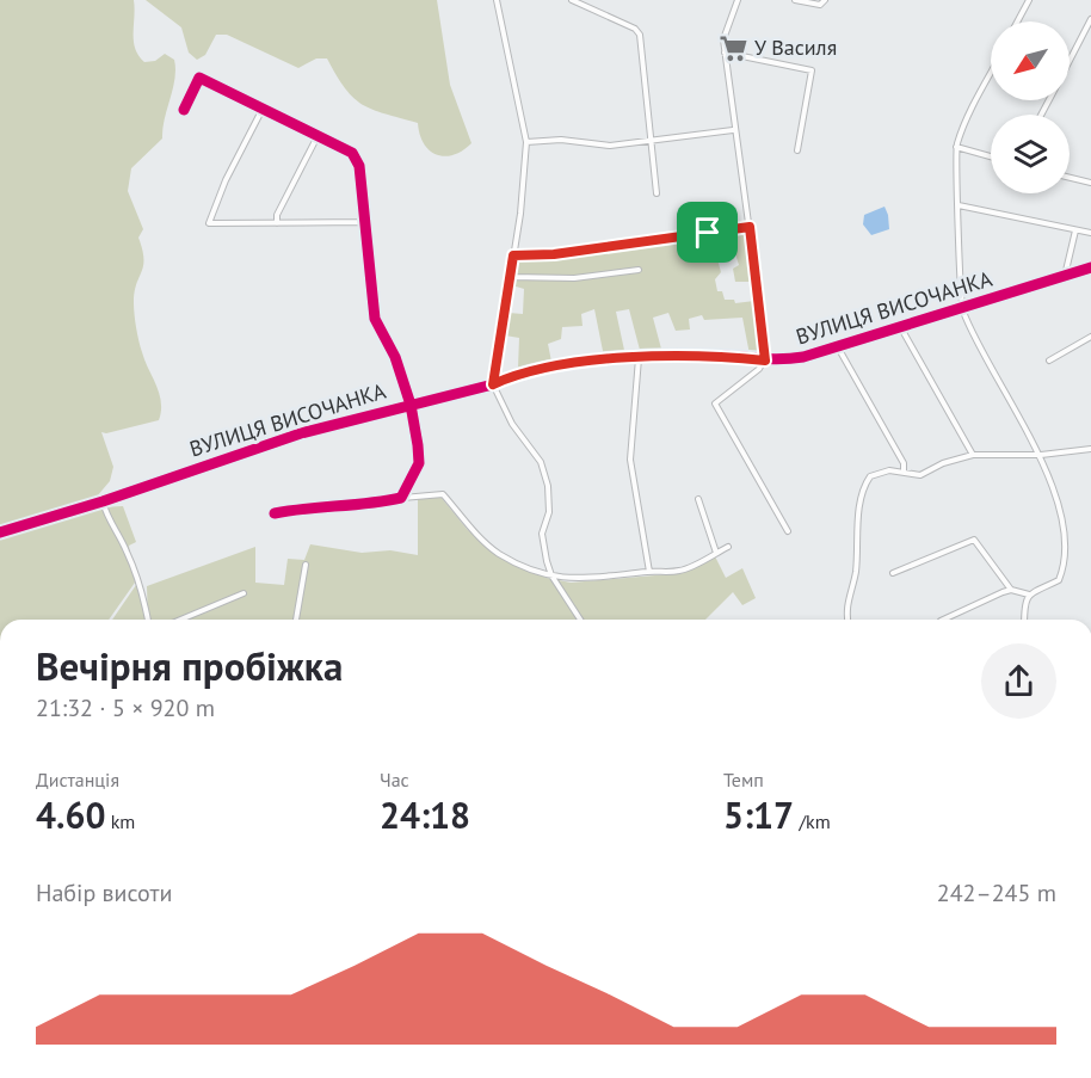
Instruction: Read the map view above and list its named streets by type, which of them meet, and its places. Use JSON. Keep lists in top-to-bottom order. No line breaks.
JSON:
{"streets":{"street":["ВУЛИЦЯ ВИСОЧАНКА"]},"places":{"supermarket":["У Василя"]},"north":"bottom left","page":{"heading":["Вечірня пробіжка","21:32 · 5 × 920 m"],"stats":[["Дистанція","4.60 km"],["Час","24:18"],["Темп","5:17 /km"]],"chart":["Набір висоти","242–245 m"]}}
